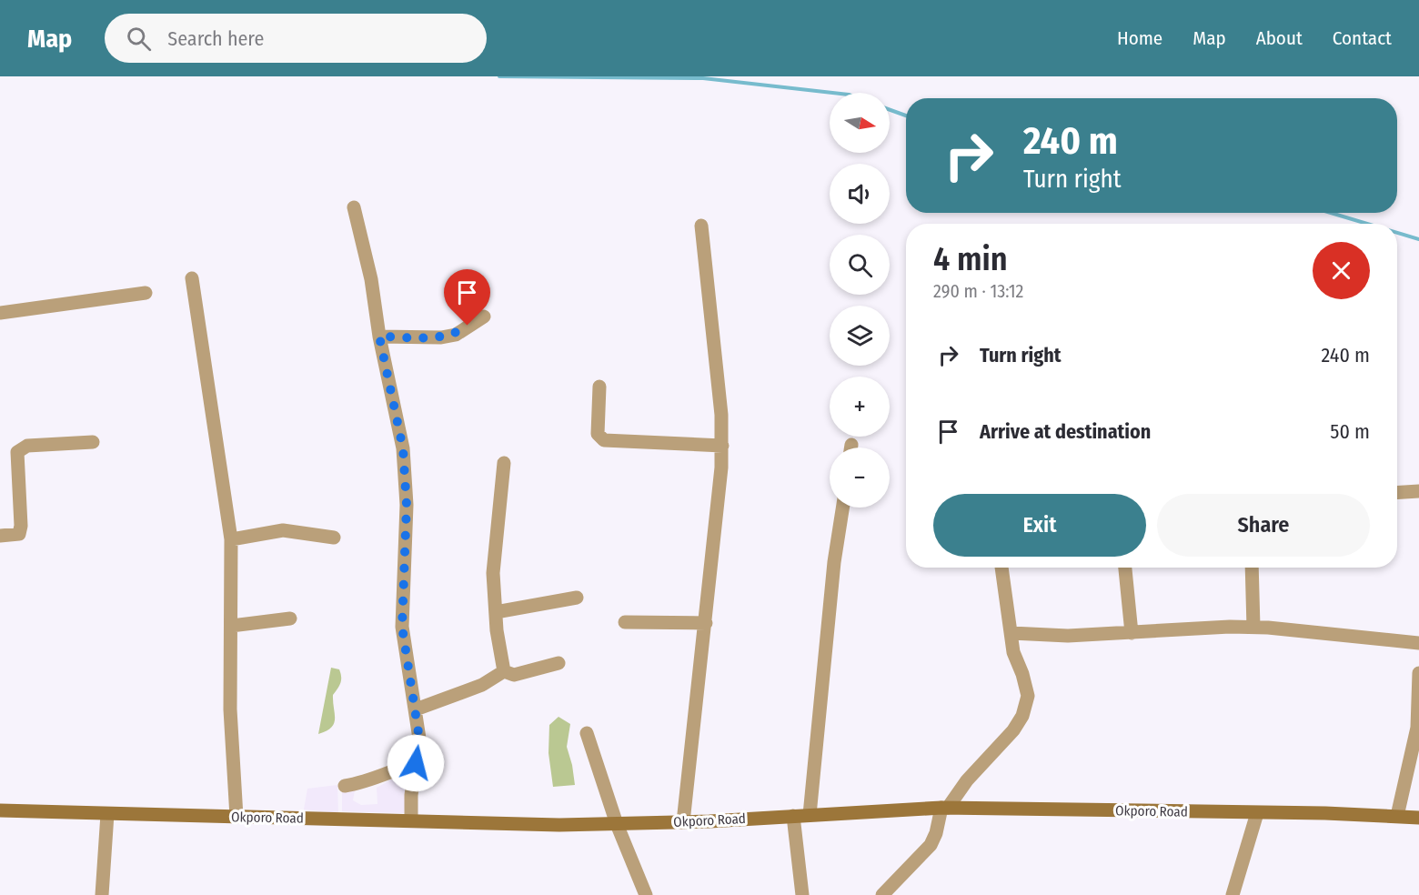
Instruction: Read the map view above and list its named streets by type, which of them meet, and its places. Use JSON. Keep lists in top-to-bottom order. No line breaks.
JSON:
{"streets":{"main road":["Okporo Road"]},"north":"right","page":{"header":"Map","search":"Search here","nav":["Home","Map","About","Contact"],"map_buttons":["+","−"],"turn":["240 m","Turn right"],"heading":["4 min","290 m · 13:12"],"list":[{"name":"Turn right","value":"240 m"},{"name":"Arrive at destination","value":"50 m"}],"buttons":["Exit","Share"]}}
